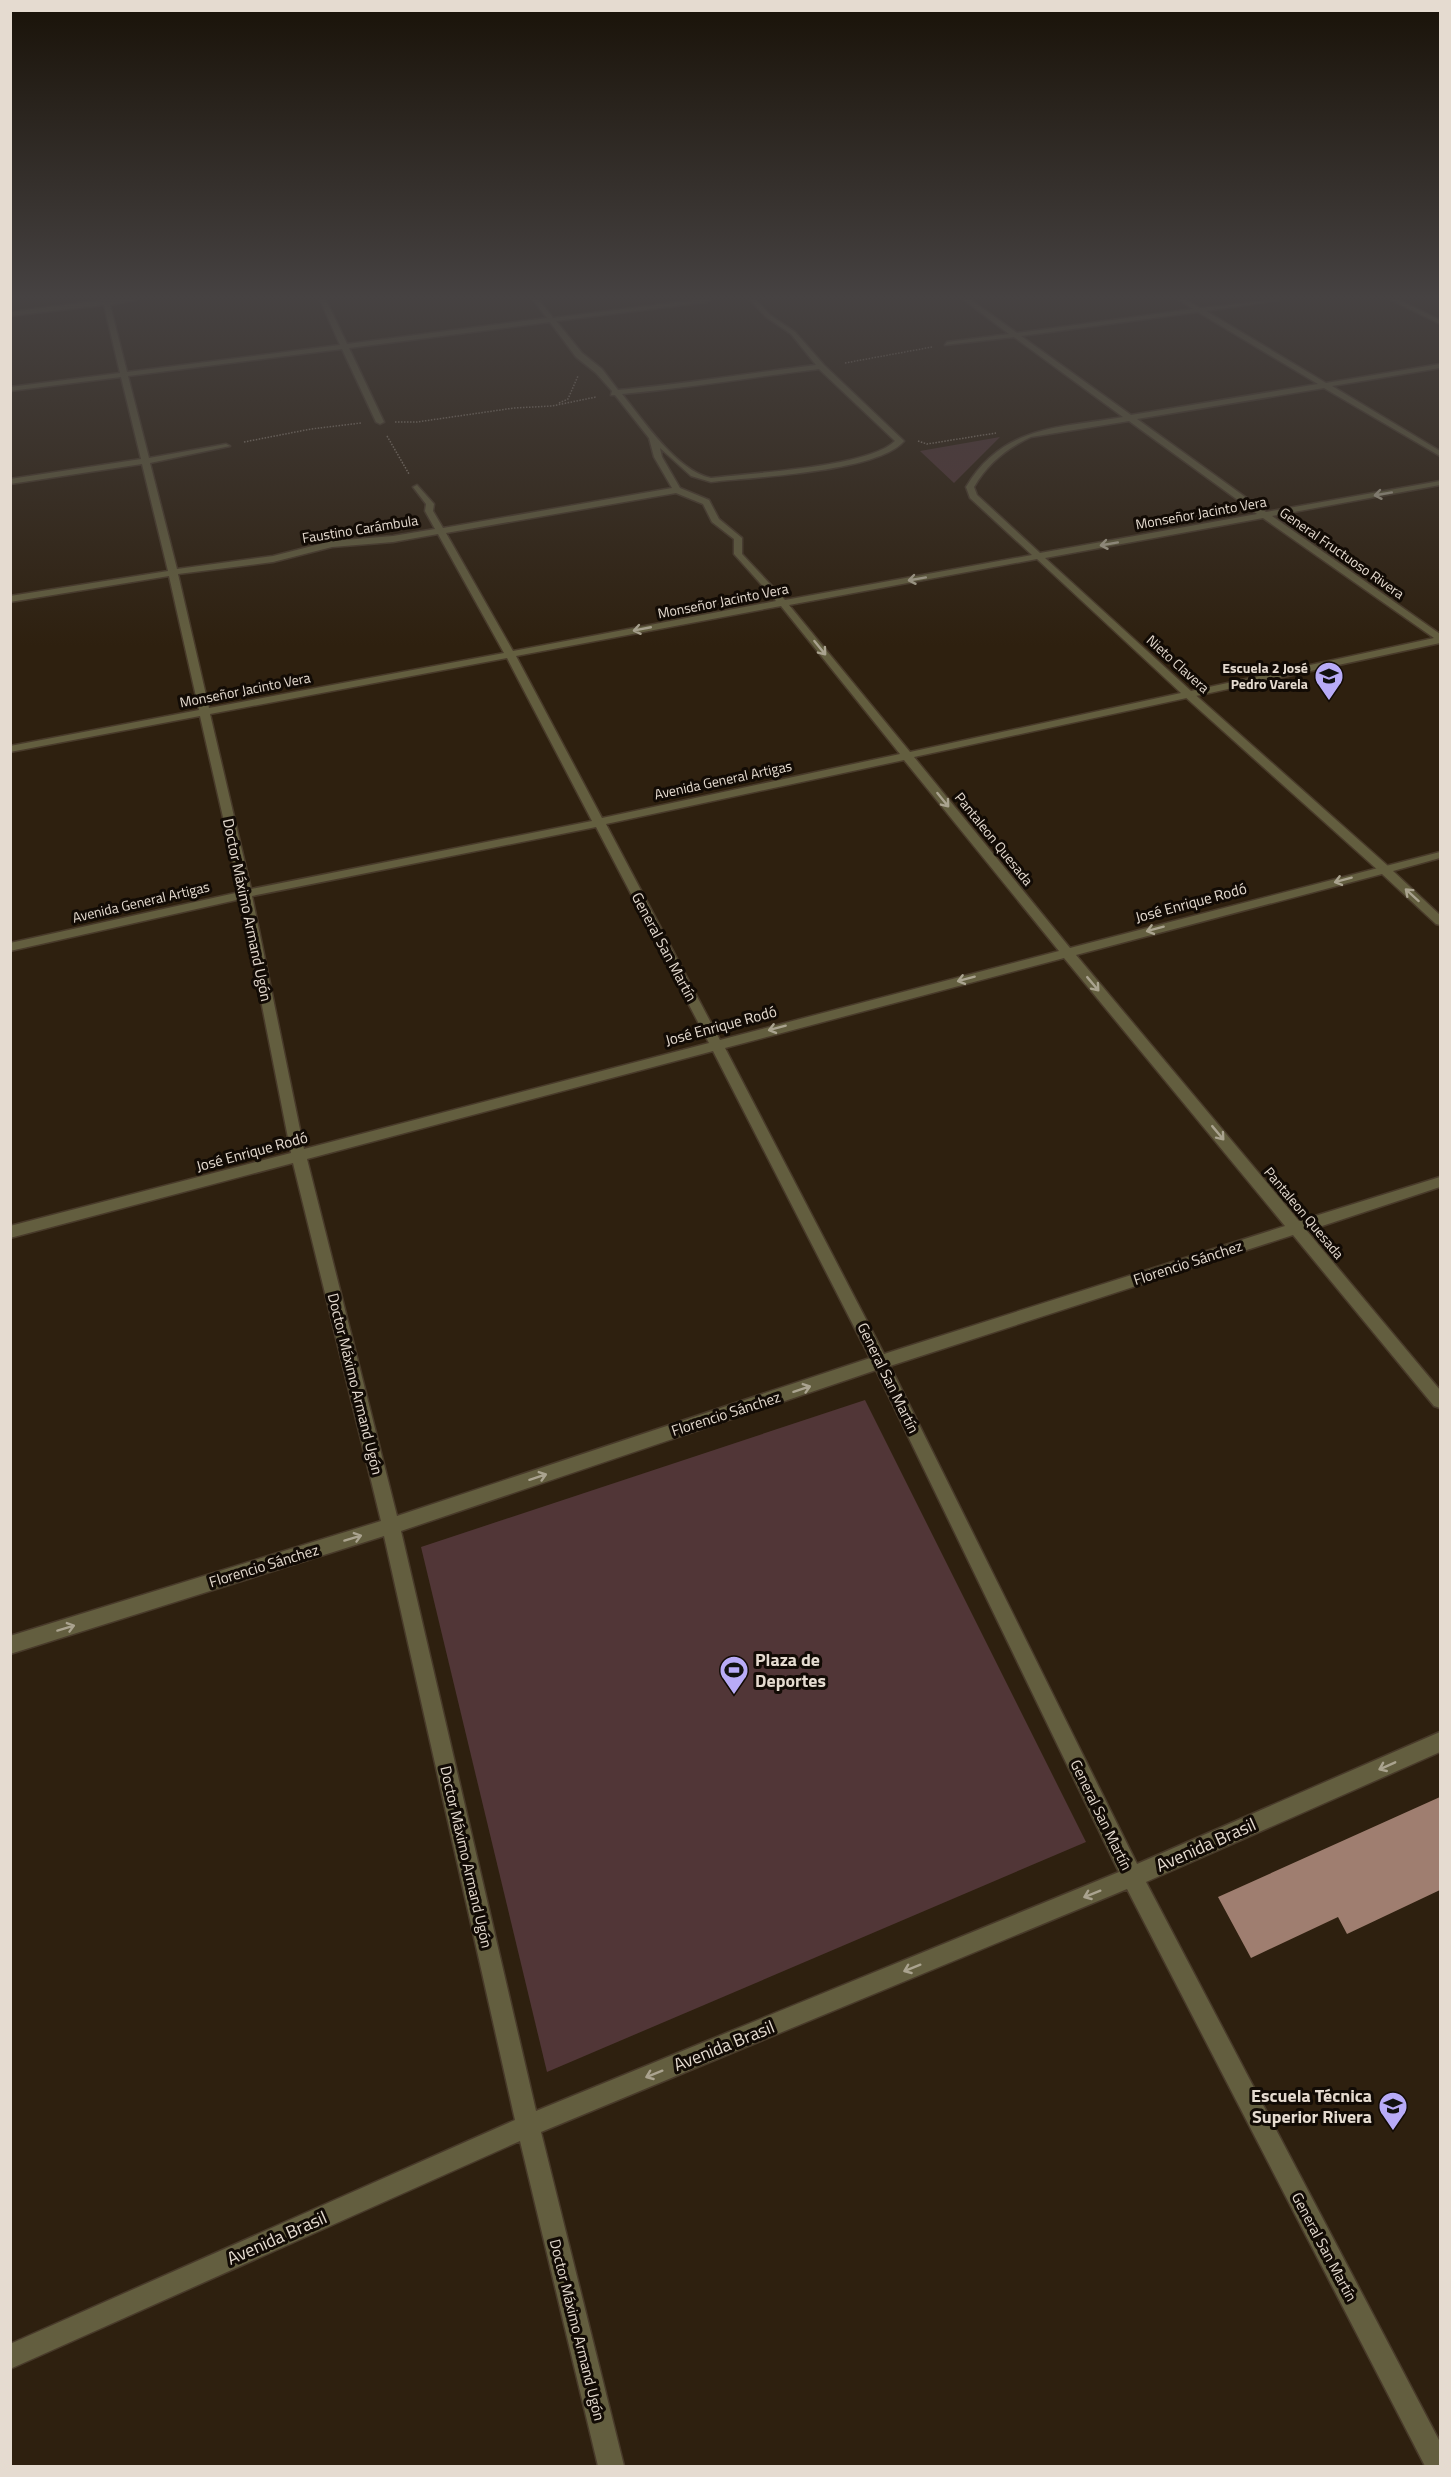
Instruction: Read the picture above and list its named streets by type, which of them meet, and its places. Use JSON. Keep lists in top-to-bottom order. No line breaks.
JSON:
{"streets":{"street":["Monseñor Jacinto Vera","Faustino Carámbula","General Fructuoso Rivera","Nieto Clavera","Avenida General Artigas","Pantaleon Quesada","José Enrique Rodó","Doctor Máximo Armand Ugón","General San Martín","Florencio Sánchez","Avenida Brasil"]},"crossings":[["Monseñor Jacinto Vera","General Fructuoso Rivera"],["Monseñor Jacinto Vera","Nieto Clavera"],["Monseñor Jacinto Vera","Pantaleon Quesada"],["Monseñor Jacinto Vera","Doctor Máximo Armand Ugón"],["Monseñor Jacinto Vera","General San Martín"],["Faustino Carámbula","Pantaleon Quesada"],["Faustino Carámbula","Doctor Máximo Armand Ugón"],["Faustino Carámbula","General San Martín"],["General Fructuoso Rivera","Avenida General Artigas"],["Nieto Clavera","Avenida General Artigas"],["Nieto Clavera","José Enrique Rodó"],["Avenida General Artigas","Pantaleon Quesada"],["Avenida General Artigas","Doctor Máximo Armand Ugón"],["Avenida General Artigas","General San Martín"],["Pantaleon Quesada","José Enrique Rodó"],["Pantaleon Quesada","Florencio Sánchez"],["José Enrique Rodó","Doctor Máximo Armand Ugón"],["José Enrique Rodó","General San Martín"],["Doctor Máximo Armand Ugón","Florencio Sánchez"],["Doctor Máximo Armand Ugón","Avenida Brasil"],["General San Martín","Florencio Sánchez"],["General San Martín","Avenida Brasil"]],"one_way":["Pantaleon Quesada","José Enrique Rodó","Florencio Sánchez","Avenida Brasil"],"places":{"school or university":["Escuela 2 José Pedro Varela","Escuela Técnica Superior Rivera"],"sports":["Plaza de Deportes"]}}
